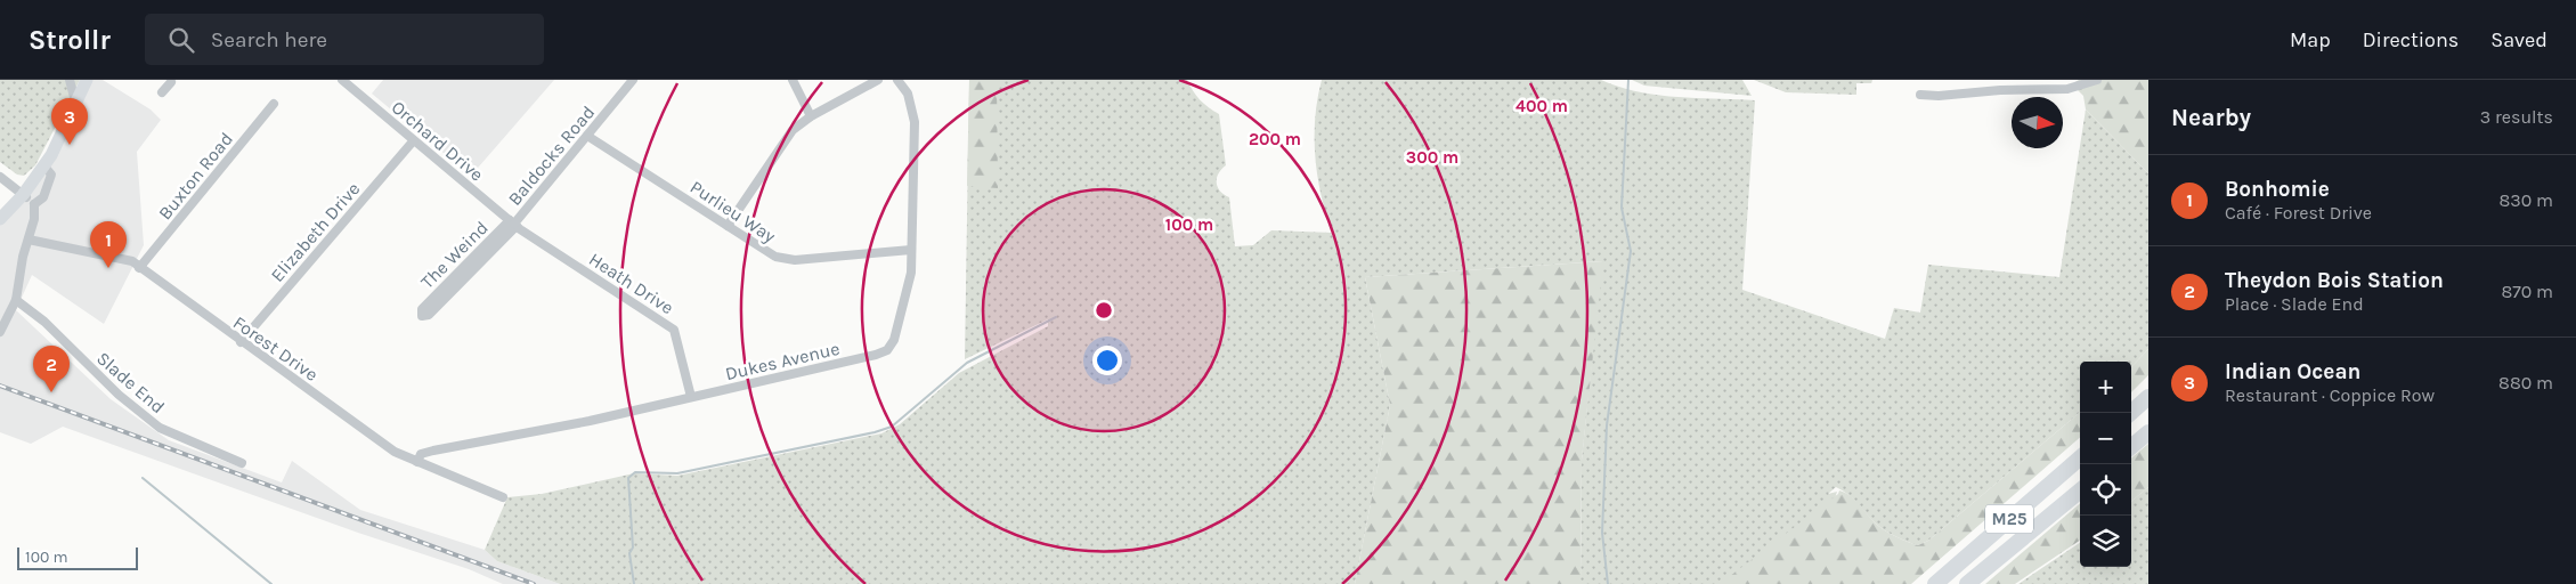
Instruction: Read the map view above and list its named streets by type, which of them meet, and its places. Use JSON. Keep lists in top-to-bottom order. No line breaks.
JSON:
{"streets":{"highway":["M25"],"street":["Orchard Drive","Baldocks Road","Buxton Road","Purlieu Way","Elizabeth Drive","The Weind","Heath Drive","Forest Drive","Dukes Avenue","Slade End"]},"crossings":[["Orchard Drive","Baldocks Road"],["Orchard Drive","Elizabeth Drive"],["Orchard Drive","The Weind"],["Orchard Drive","Heath Drive"],["Baldocks Road","Purlieu Way"],["Baldocks Road","The Weind"],["Baldocks Road","Heath Drive"],["Buxton Road","Forest Drive"],["Purlieu Way","Dukes Avenue"],["Elizabeth Drive","Forest Drive"],["The Weind","Heath Drive"],["Heath Drive","Dukes Avenue"],["Forest Drive","Dukes Avenue"]],"scale_bar":"100 m","north":"right","page":{"header":"Strollr","search":"Search here","nav":["Map","Directions","Saved"],"heading":["Nearby","3 results"],"pins":["3","1","2"],"list":[{"mark":"1","name":"Bonhomie","note":"Café · Forest Drive","value":"830 m"},{"mark":"2","name":"Theydon Bois Station","note":"Place · Slade End","value":"870 m"},{"mark":"3","name":"Indian Ocean","note":"Restaurant · Coppice Row","value":"880 m"}],"map_buttons":["+","−"],"scale":"100 m"},"rings":["400 m","200 m","300 m","100 m"]}
